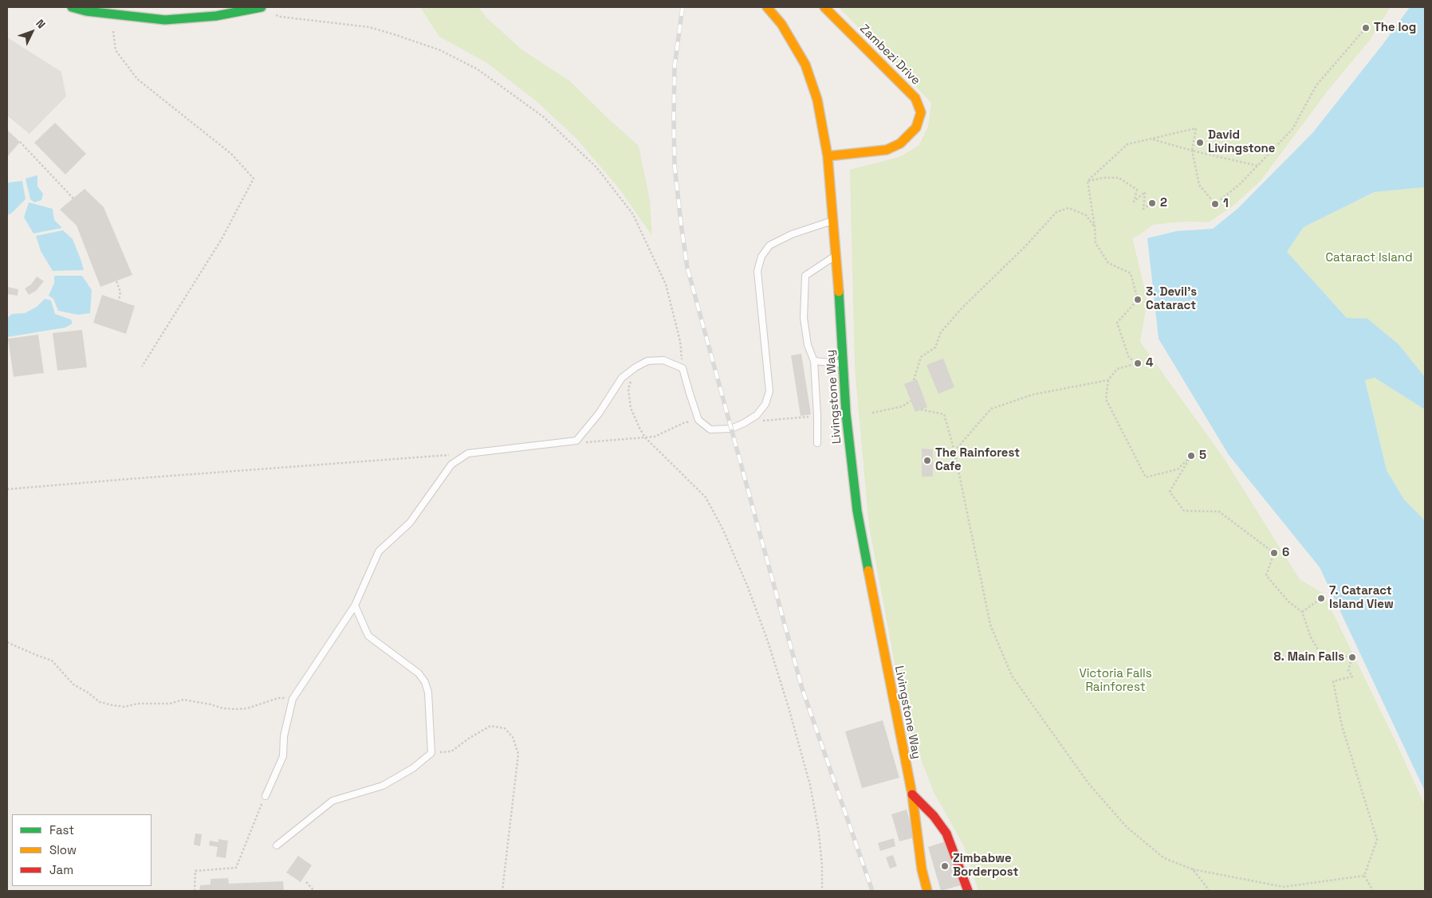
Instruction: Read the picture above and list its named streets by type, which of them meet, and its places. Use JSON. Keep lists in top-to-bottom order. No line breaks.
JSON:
{"streets":{"main road":["Zambezi Drive","Livingstone Way"]},"crossings":[["Zambezi Drive","Livingstone Way"]],"parks":["Cataract Island","Victoria Falls Rainforest"],"places":["The log","David Livingstone","2","1","3. Devil's Cataract","4","5","The Rainforest Cafe","6","7. Cataract Island View","8. Main Falls","Zimbabwe Borderpost"],"legend":["Fast","Slow","Jam"],"north":"top right"}
